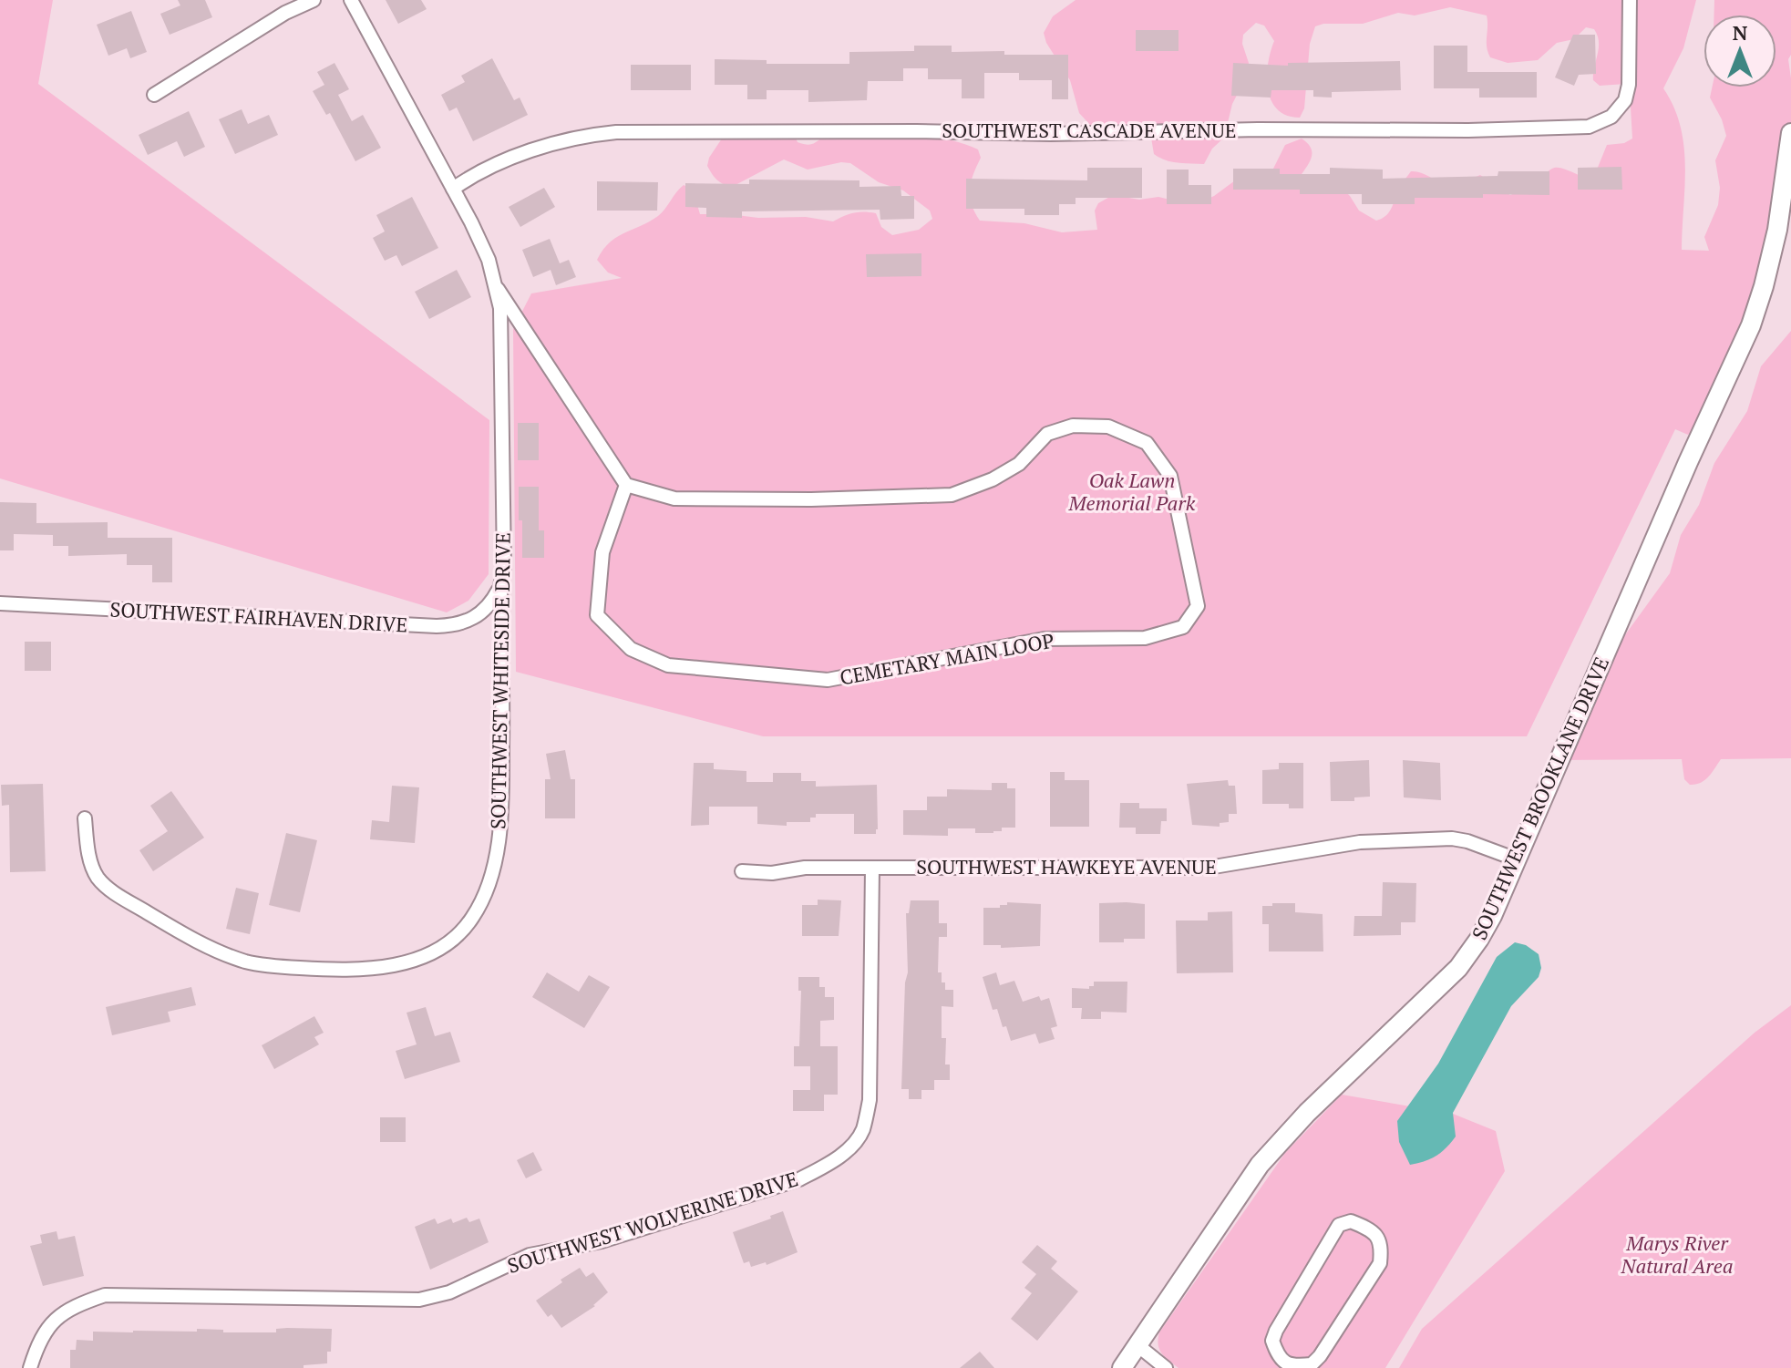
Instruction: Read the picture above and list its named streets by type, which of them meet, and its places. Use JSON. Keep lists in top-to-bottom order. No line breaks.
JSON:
{"streets":{"street":["SOUTHWEST CASCADE AVENUE","SOUTHWEST FAIRHAVEN DRIVE","CEMETARY MAIN LOOP","SOUTHWEST WHITESIDE DRIVE","SOUTHWEST BROOKLANE DRIVE","SOUTHWEST HAWKEYE AVENUE","SOUTHWEST WOLVERINE DRIVE"]},"crossings":[["SOUTHWEST CASCADE AVENUE","SOUTHWEST WHITESIDE DRIVE"],["SOUTHWEST FAIRHAVEN DRIVE","SOUTHWEST WHITESIDE DRIVE"],["SOUTHWEST BROOKLANE DRIVE","SOUTHWEST HAWKEYE AVENUE"],["SOUTHWEST HAWKEYE AVENUE","SOUTHWEST WOLVERINE DRIVE"]],"parks":["Oak Lawn Memorial Park","Marys River Natural Area"],"north":"top"}
